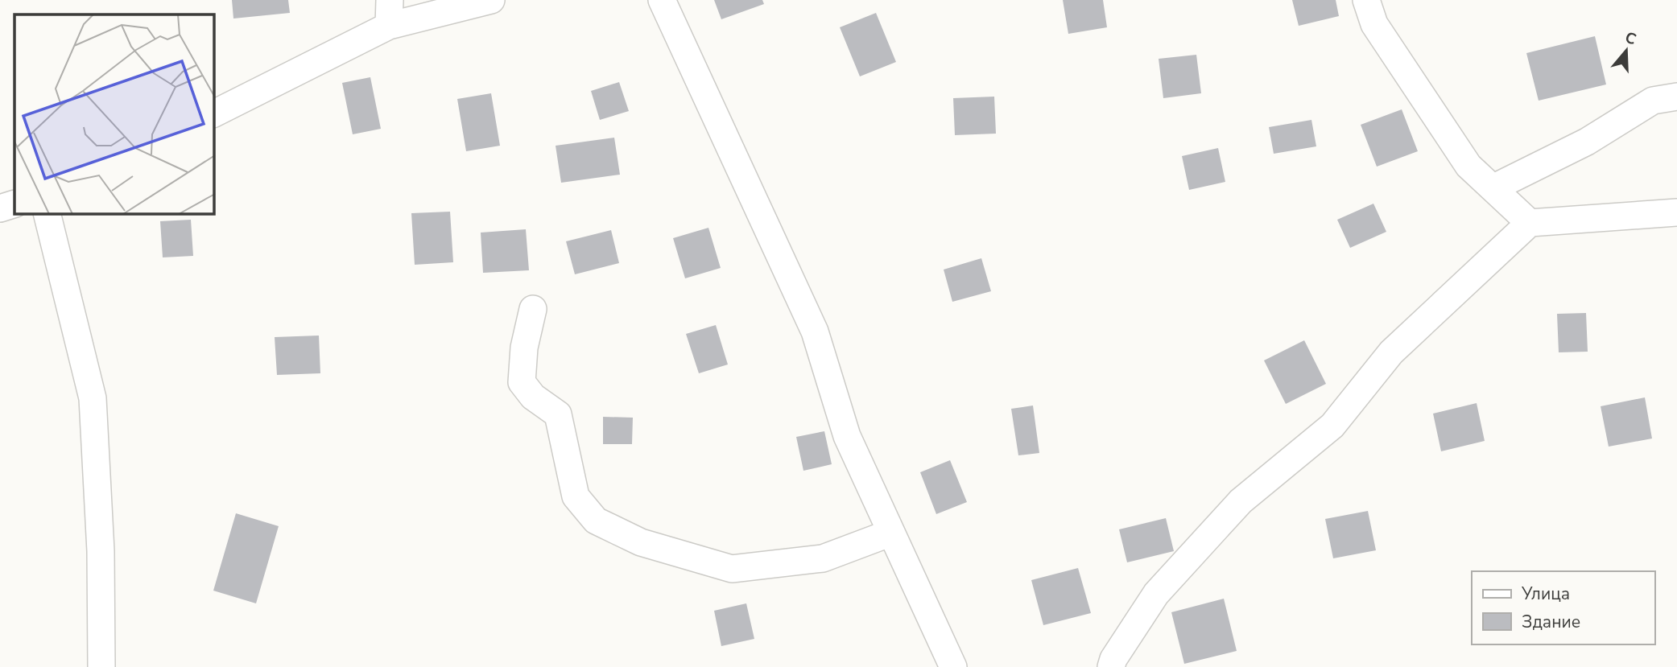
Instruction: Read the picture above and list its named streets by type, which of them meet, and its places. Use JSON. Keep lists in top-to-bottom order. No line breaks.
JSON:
{"legend":["Улица","Здание"],"north":"top"}
